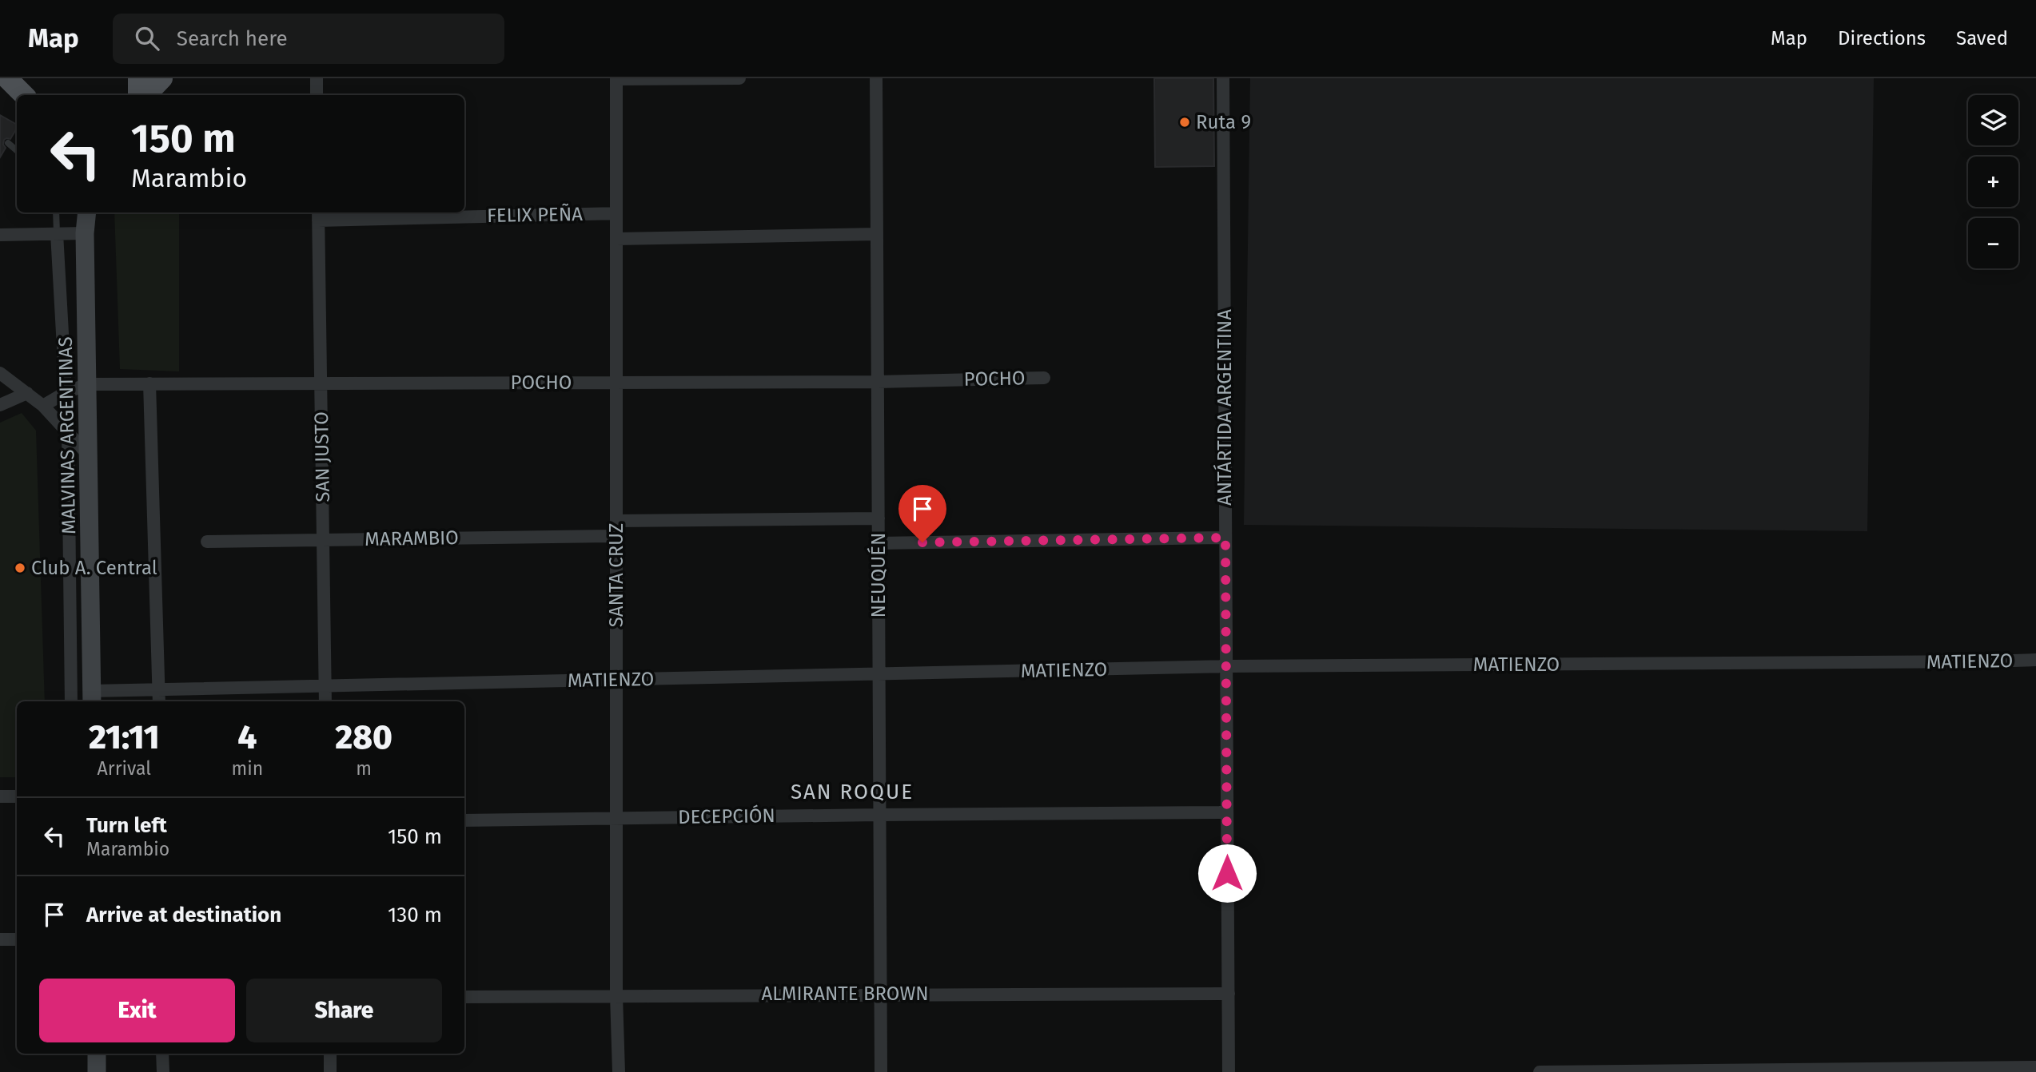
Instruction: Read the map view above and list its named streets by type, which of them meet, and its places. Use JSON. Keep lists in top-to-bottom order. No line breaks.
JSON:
{"streets":{"main road":["MALVINAS ARGENTINAS"],"street":["FELIX PEÑA","POCHO","ANTÁRTIDA ARGENTINA","SAN JUSTO","MARAMBIO","SANTA CRUZ","NEUQUÉN","MATIENZO","DECEPCIÓN","ALMIRANTE BROWN"]},"crossings":[["FELIX PEÑA","SAN JUSTO"],["FELIX PEÑA","SANTA CRUZ"],["POCHO","MALVINAS ARGENTINAS"],["POCHO","SAN JUSTO"],["POCHO","SANTA CRUZ"],["POCHO","NEUQUÉN"],["ANTÁRTIDA ARGENTINA","MATIENZO"],["ANTÁRTIDA ARGENTINA","DECEPCIÓN"],["ANTÁRTIDA ARGENTINA","ALMIRANTE BROWN"],["MALVINAS ARGENTINAS","MATIENZO"],["SAN JUSTO","MARAMBIO"],["SAN JUSTO","MATIENZO"],["MARAMBIO","SANTA CRUZ"],["SANTA CRUZ","MATIENZO"],["SANTA CRUZ","DECEPCIÓN"],["SANTA CRUZ","ALMIRANTE BROWN"],["NEUQUÉN","MATIENZO"],["NEUQUÉN","DECEPCIÓN"],["NEUQUÉN","ALMIRANTE BROWN"]],"districts":["SAN ROQUE"],"places":["Ruta 9","Club A. Central"],"page":{"header":"Map","search":"Search here","nav":["Map","Directions","Saved"],"map_buttons":["+","−"],"turn":["150 m","Marambio"],"eta":["21:11","Arrival","4","min","280","m"],"list":[{"name":"Turn left","note":"Marambio","value":"150 m"},{"name":"Arrive at destination","value":"130 m"}],"buttons":["Exit","Share"]}}
